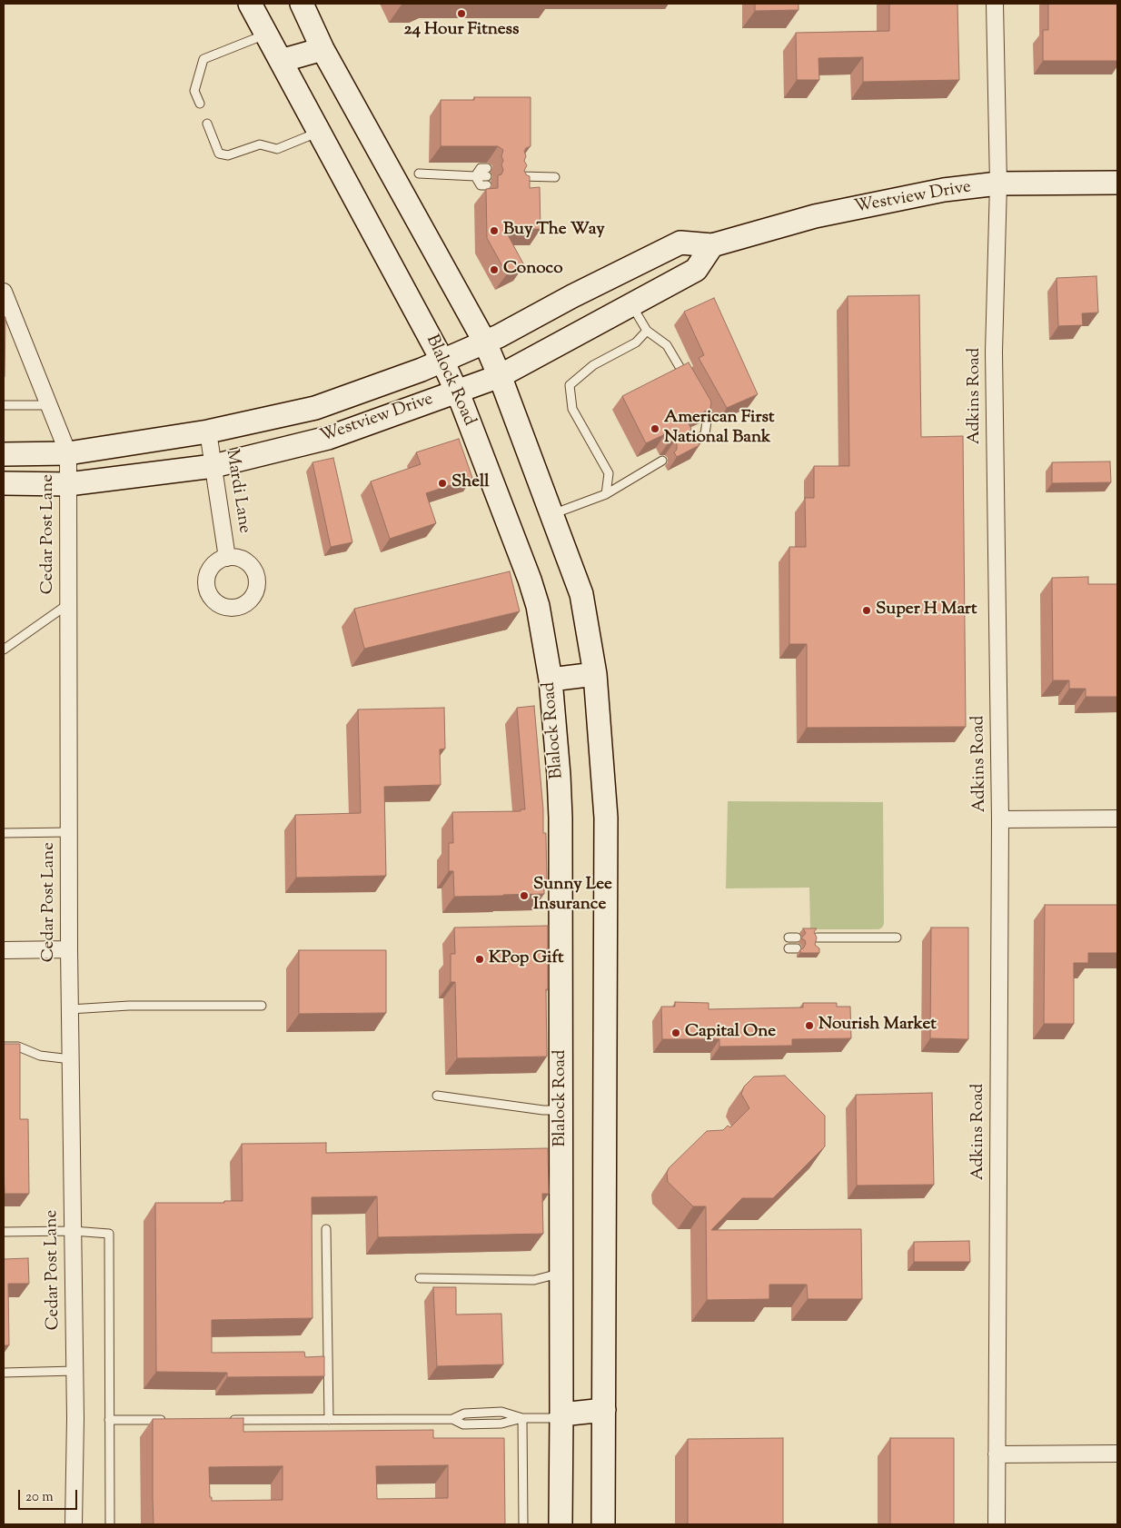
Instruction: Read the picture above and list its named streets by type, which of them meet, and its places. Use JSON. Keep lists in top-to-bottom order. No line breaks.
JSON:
{"streets":{"main road":["Westview Drive","Blalock Road"],"street":["Adkins Road","Mardi Lane","Cedar Post Lane"]},"crossings":[["Westview Drive","Blalock Road"],["Westview Drive","Adkins Road"],["Westview Drive","Mardi Lane"],["Westview Drive","Cedar Post Lane"]],"places":["24 Hour Fitness","Buy The Way","Conoco","American First National Bank","Shell","Super H Mart","Sunny Lee Insurance","KPop Gift","Nourish Market","Capital One"],"scale_bar":"20 m"}
